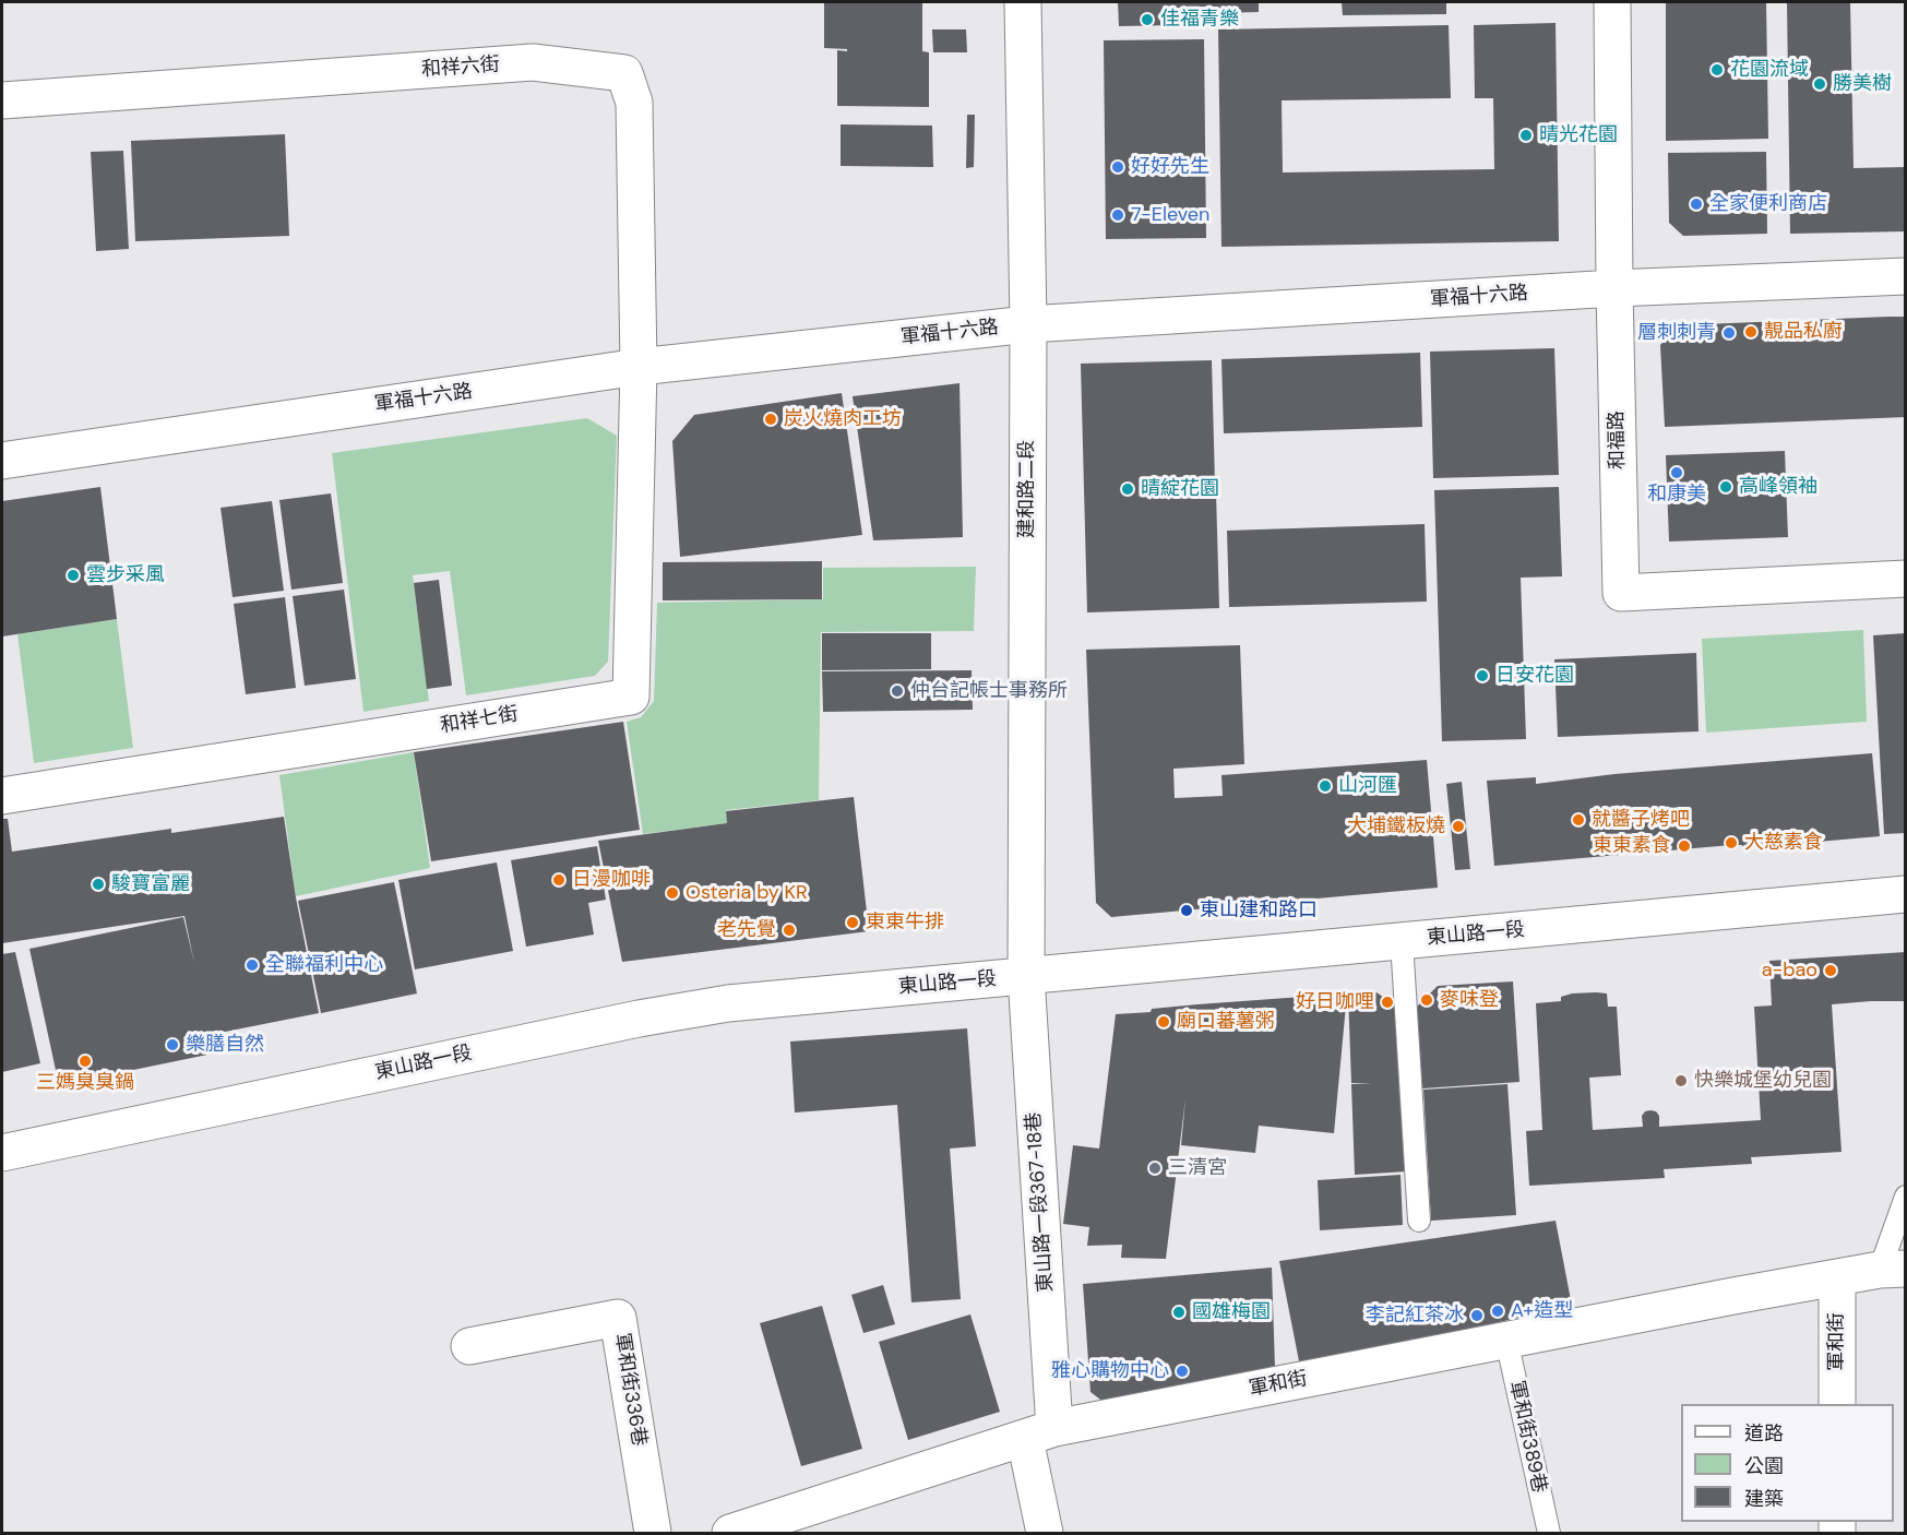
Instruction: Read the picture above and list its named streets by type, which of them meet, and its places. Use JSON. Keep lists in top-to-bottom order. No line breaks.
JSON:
{"streets":{"street":["和祥六街","軍福十六路","和福路","建和路二段","和祥七街","東山路一段","東山路一段367-18巷","軍和街","軍和街336巷"],"lane":["軍和街389巷"]},"crossings":[["和祥六街","軍福十六路"],["和祥六街","和祥七街"],["軍福十六路","和福路"],["軍福十六路","建和路二段"],["軍福十六路","和祥七街"],["建和路二段","東山路一段"],["建和路二段","東山路一段367-18巷"],["東山路一段","東山路一段367-18巷"],["東山路一段367-18巷","軍和街"],["軍和街","軍和街389巷"]],"places":["佳福青樂","花園流域","勝美樹","晴光花園","好好先生","全家便利商店","7-Eleven","靚品私廚","層刺刺青","炭火燒肉工坊","和康美","高峰領袖","晴綻花園","雲步采風","日安花園","仲台記帳士事務所","山河匯","就醬子烤吧","大埔鐵板燒","大慈素食","東東素食","日漫咖啡","駿寶富麗","Osteria by KR","東山建和路口","東東牛排","老先覺","全聯福利中心","a-bao","麥味登","好日咖哩","廟口蕃薯粥","樂膳自然","三媽臭臭鍋","快樂城堡幼兒園","三清宮","A+造型","國雄梅園","李記紅茶冰","雅心購物中心"],"legend":["道路","公園","建築"]}
